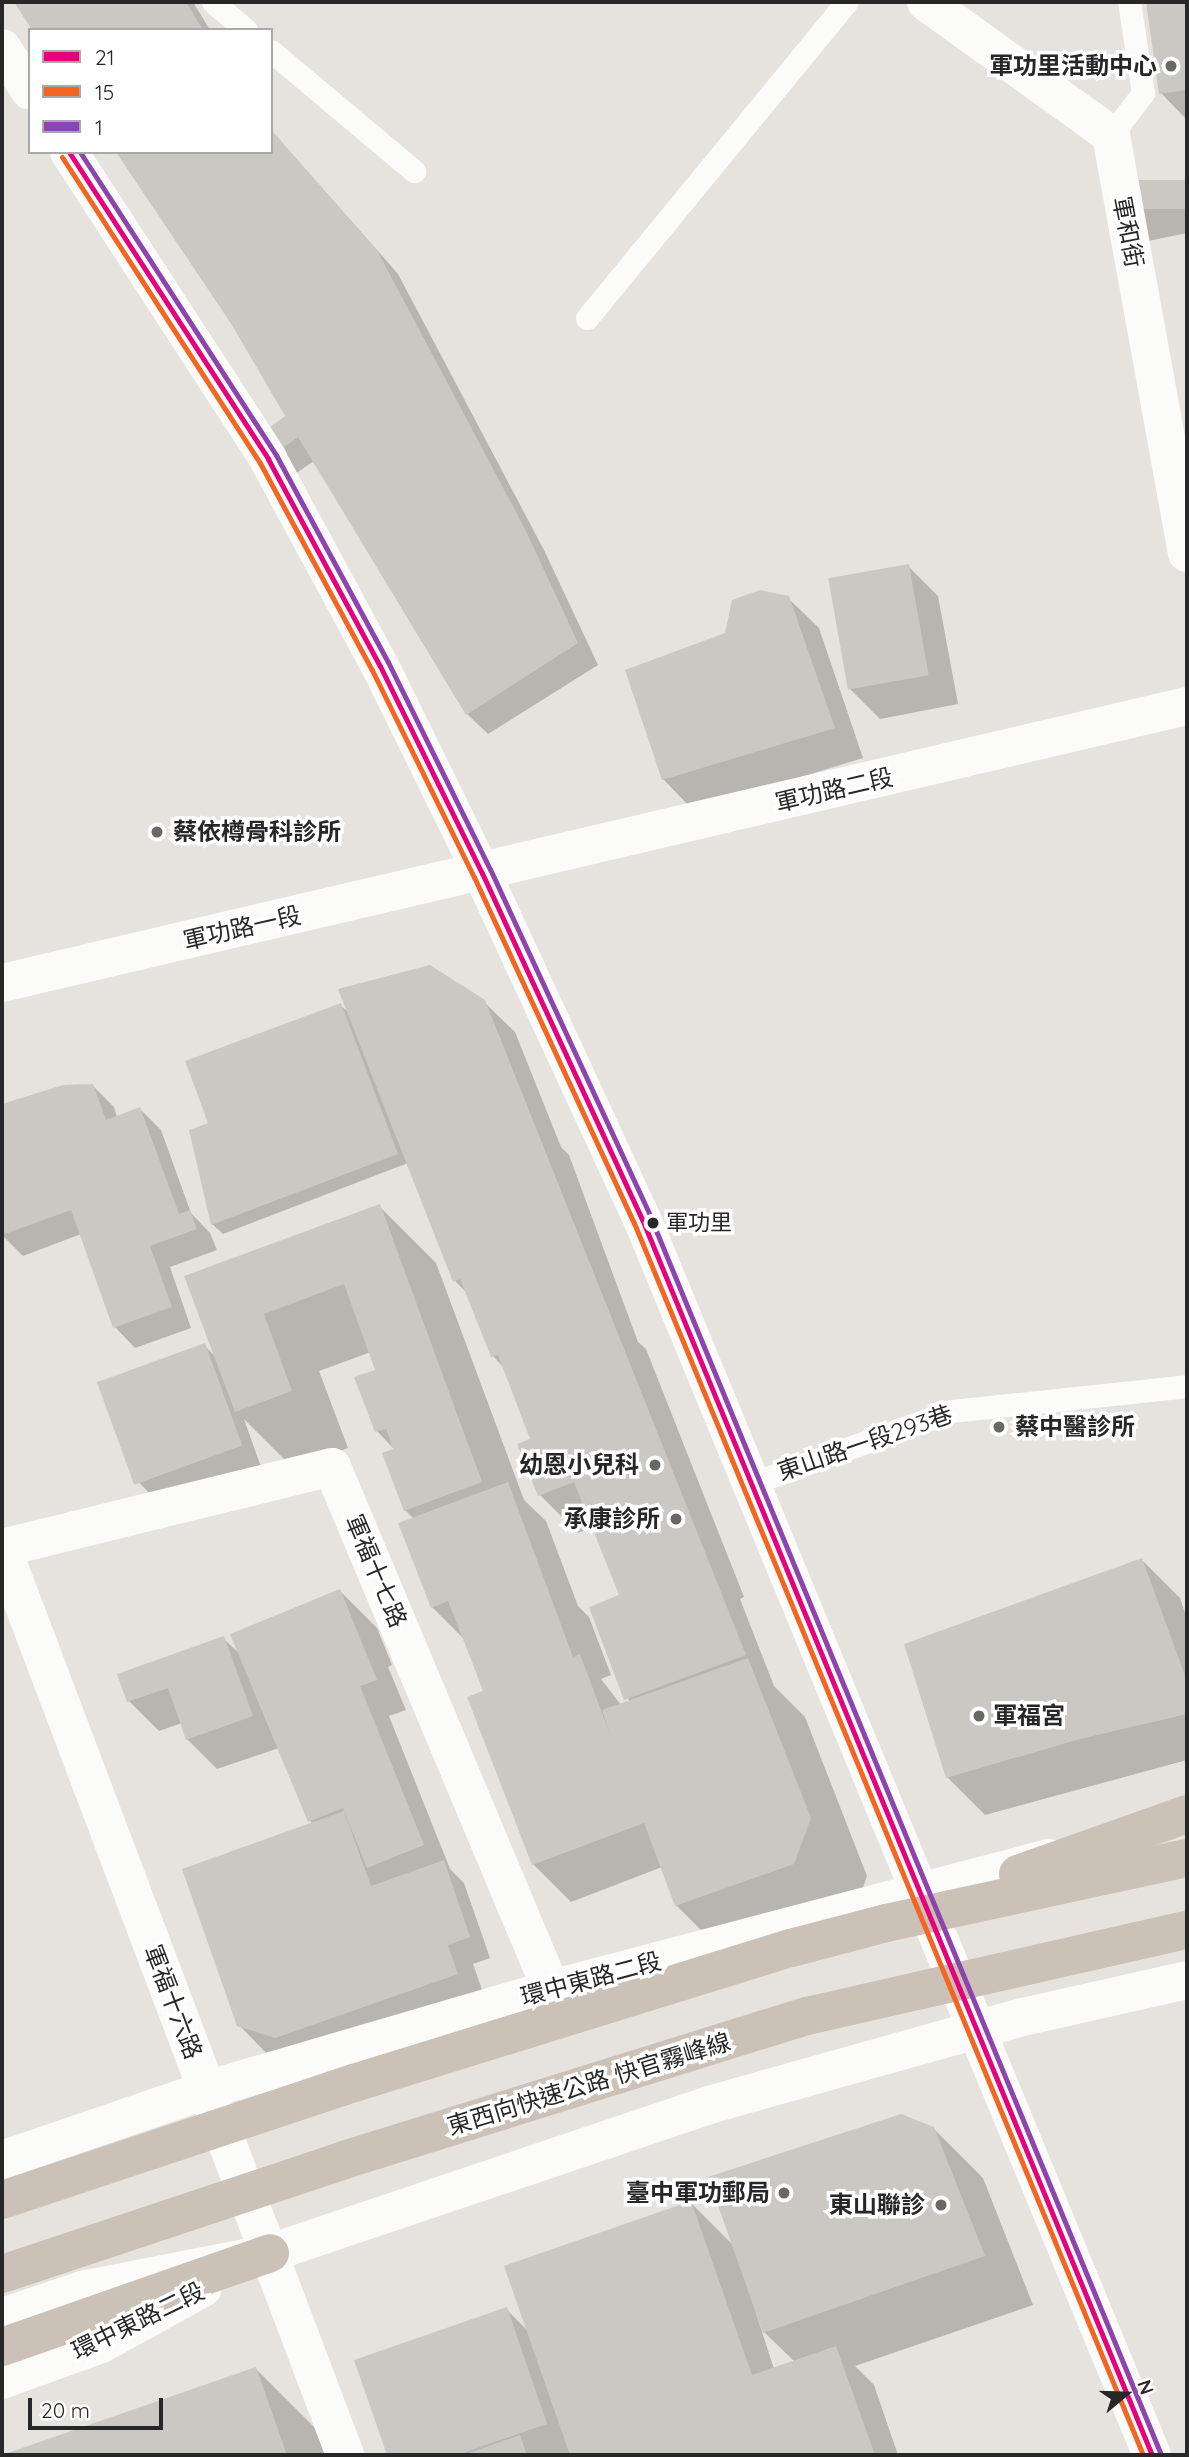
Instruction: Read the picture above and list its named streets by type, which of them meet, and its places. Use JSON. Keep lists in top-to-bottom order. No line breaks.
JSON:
{"streets":{"highway":["東西向快速公路 快官霧峰線"],"street":["軍和街","軍功路二段","軍功路一段","軍福十七路","環中東路二段","軍福十六路"],"lane":["東山路一段293巷"]},"crossings":[["軍功路二段","軍功路一段"],["軍福十七路","環中東路二段"],["軍福十七路","軍福十六路"],["環中東路二段","軍福十六路"]],"places":["軍功里活動中心","蔡依樽骨科診所","軍功里","蔡中醫診所","幼恩小兒科","承康診所","軍福宮","臺中軍功郵局","東山聯診"],"lines":["transit line 21","transit line 1","transit line 15"],"legend":["21","15","1"],"scale_bar":"20 m","north":"right"}
